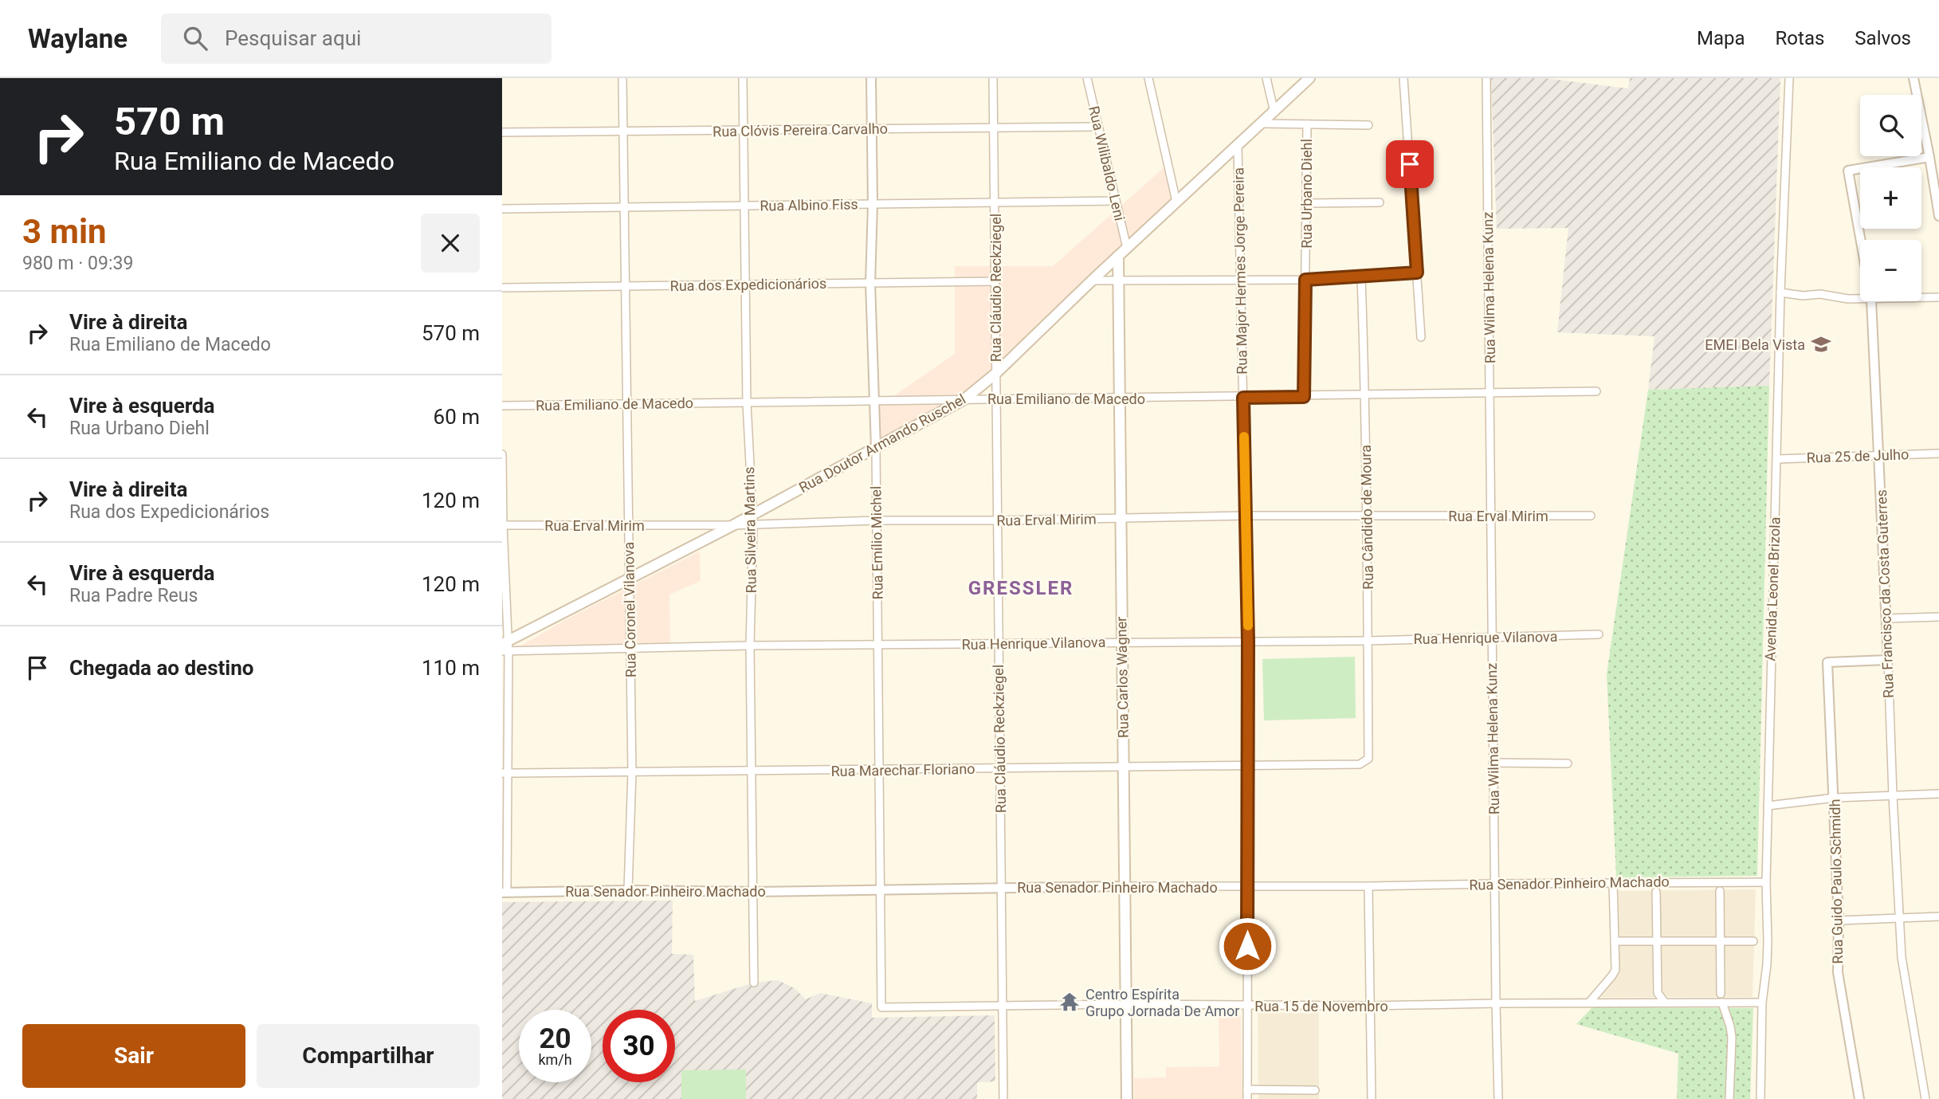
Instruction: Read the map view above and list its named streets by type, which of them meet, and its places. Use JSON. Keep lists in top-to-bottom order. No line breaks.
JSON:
{"streets":{"main road":["Rua Doutor Armando Ruschel","Rua Carlos Wagner"],"street":["Rua Clóvis Pereira Carvalho","Rua Wilibaldo Leni","Rua Urbano Diehl","Rua Albino Fiss","Rua Major Hermes Jorge Pereira","Rua dos Expedicionários","Rua Cláudio Reckziegel","Rua Wilma Helena Kunz","Rua Emiliano de Macedo","Rua 25 de Julho","Rua Erval Mirim","Rua Cândido de Moura","Rua Silveira Martins","Rua Emílio Michel","Avenida Leonel Brizola","Rua Francisco da Costa Guterres","Rua Coronel Vilanova","Rua Henrique Vilanova","Rua Marechar Floriano","Rua Guido Paulo Schmidh","Rua Senador Pinheiro Machado","Rua 15 de Novembro"]},"crossings":[["Rua Clóvis Pereira Carvalho","Rua Wilibaldo Leni"],["Rua Clóvis Pereira Carvalho","Rua Cláudio Reckziegel"],["Rua Clóvis Pereira Carvalho","Rua Silveira Martins"],["Rua Clóvis Pereira Carvalho","Rua Emílio Michel"],["Rua Clóvis Pereira Carvalho","Rua Coronel Vilanova"],["Rua Wilibaldo Leni","Rua Albino Fiss"],["Rua Wilibaldo Leni","Rua Doutor Armando Ruschel"],["Rua Urbano Diehl","Rua Emiliano de Macedo"],["Rua Albino Fiss","Rua Cláudio Reckziegel"],["Rua Albino Fiss","Rua Silveira Martins"],["Rua Albino Fiss","Rua Emílio Michel"],["Rua Albino Fiss","Rua Coronel Vilanova"],["Rua Major Hermes Jorge Pereira","Rua Emiliano de Macedo"],["Rua Major Hermes Jorge Pereira","Rua Doutor Armando Ruschel"],["Rua Major Hermes Jorge Pereira","Rua Erval Mirim"],["Rua Major Hermes Jorge Pereira","Rua Henrique Vilanova"],["Rua Major Hermes Jorge Pereira","Rua Marechar Floriano"],["Rua Major Hermes Jorge Pereira","Rua Senador Pinheiro Machado"],["Rua Major Hermes Jorge Pereira","Rua 15 de Novembro"],["Rua dos Expedicionários","Rua Cláudio Reckziegel"],["Rua dos Expedicionários","Rua Silveira Martins"],["Rua dos Expedicionários","Rua Emílio Michel"],["Rua dos Expedicionários","Rua Coronel Vilanova"],["Rua Cláudio Reckziegel","Rua Emiliano de Macedo"],["Rua Cláudio Reckziegel","Rua Doutor Armando Ruschel"],["Rua Cláudio Reckziegel","Rua Erval Mirim"],["Rua Cláudio Reckziegel","Rua Henrique Vilanova"],["Rua Cláudio Reckziegel","Rua Marechar Floriano"],["Rua Cláudio Reckziegel","Rua Senador Pinheiro Machado"],["Rua Cláudio Reckziegel","Rua 15 de Novembro"],["Rua Wilma Helena Kunz","Rua Emiliano de Macedo"],["Rua Wilma Helena Kunz","Rua Erval Mirim"],["Rua Wilma Helena Kunz","Rua Henrique Vilanova"],["Rua Wilma Helena Kunz","Rua Senador Pinheiro Machado"],["Rua Wilma Helena Kunz","Rua 15 de Novembro"],["Rua Emiliano de Macedo","Rua Doutor Armando Ruschel"],["Rua Emiliano de Macedo","Rua Cândido de Moura"],["Rua Emiliano de Macedo","Rua Silveira Martins"],["Rua Emiliano de Macedo","Rua Emílio Michel"],["Rua Emiliano de Macedo","Rua Coronel Vilanova"],["Rua Emiliano de Macedo","Rua Carlos Wagner"],["Rua Doutor Armando Ruschel","Rua Erval Mirim"],["Rua Doutor Armando Ruschel","Rua Silveira Martins"],["Rua Doutor Armando Ruschel","Rua Emílio Michel"],["Rua Doutor Armando Ruschel","Rua Coronel Vilanova"],["Rua Doutor Armando Ruschel","Rua Henrique Vilanova"],["Rua Doutor Armando Ruschel","Rua Carlos Wagner"],["Rua 25 de Julho","Avenida Leonel Brizola"],["Rua 25 de Julho","Rua Francisco da Costa Guterres"],["Rua Erval Mirim","Rua Cândido de Moura"],["Rua Erval Mirim","Rua Silveira Martins"],["Rua Erval Mirim","Rua Emílio Michel"],["Rua Erval Mirim","Rua Coronel Vilanova"],["Rua Erval Mirim","Rua Carlos Wagner"],["Rua Cândido de Moura","Rua Henrique Vilanova"],["Rua Cândido de Moura","Rua Marechar Floriano"],["Rua Silveira Martins","Rua Henrique Vilanova"],["Rua Silveira Martins","Rua Marechar Floriano"],["Rua Silveira Martins","Rua Senador Pinheiro Machado"],["Rua Emílio Michel","Rua Henrique Vilanova"],["Rua Emílio Michel","Rua Marechar Floriano"],["Rua Emílio Michel","Rua Senador Pinheiro Machado"],["Rua Emílio Michel","Rua 15 de Novembro"],["Avenida Leonel Brizola","Rua Senador Pinheiro Machado"],["Avenida Leonel Brizola","Rua 15 de Novembro"],["Rua Francisco da Costa Guterres","Rua Guido Paulo Schmidh"],["Rua Coronel Vilanova","Rua Henrique Vilanova"],["Rua Coronel Vilanova","Rua Marechar Floriano"],["Rua Coronel Vilanova","Rua Senador Pinheiro Machado"],["Rua Henrique Vilanova","Rua Carlos Wagner"],["Rua Carlos Wagner","Rua Marechar Floriano"],["Rua Carlos Wagner","Rua Senador Pinheiro Machado"],["Rua Carlos Wagner","Rua 15 de Novembro"]],"districts":["GRESSLER"],"places":{"school or university":["EMEI Bela Vista"],"temple":["Centro Espírita Grupo Jornada De Amor"]},"page":{"header":"Waylane","search":"Pesquisar aqui","nav":["Mapa","Rotas","Salvos"],"turn":["570 m","Rua Emiliano de Macedo"],"map_buttons":["+","−"],"heading":["3 min","980 m · 09:39"],"list":[{"name":"Vire à direita","note":"Rua Emiliano de Macedo","value":"570 m"},{"name":"Vire à esquerda","note":"Rua Urbano Diehl","value":"60 m"},{"name":"Vire à direita","note":"Rua dos Expedicionários","value":"120 m"},{"name":"Vire à esquerda","note":"Rua Padre Reus","value":"120 m"},{"name":"Chegada ao destino","value":"110 m"}],"speed":"20 km/h","limit":"30","buttons":["Sair","Compartilhar"]}}
